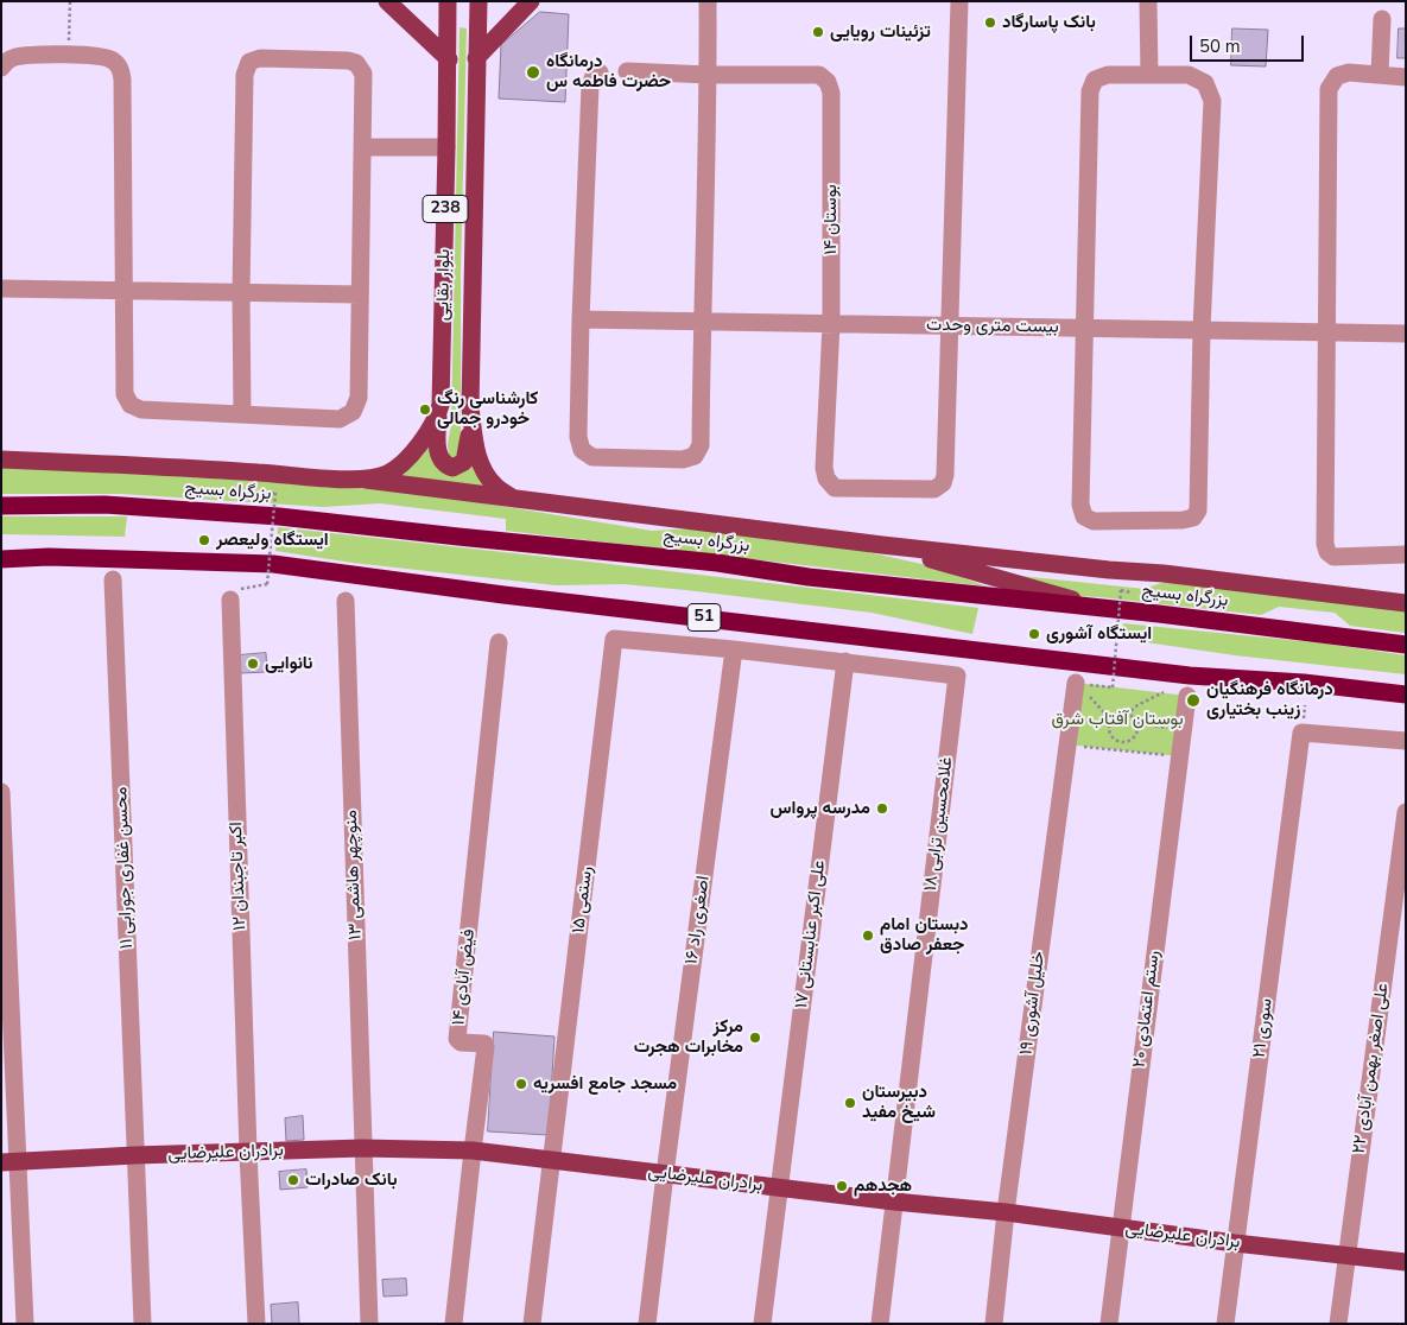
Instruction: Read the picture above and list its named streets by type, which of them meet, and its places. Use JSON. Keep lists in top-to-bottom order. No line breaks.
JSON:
{"streets":{"highway":["بزرگراه بسیج","51"],"main road":["238","بلوار بقایی","برادران علیرضایی"],"street":["بوستان ۱۴","بیست متری وحدت","غلامحسین ترابی ۱۸","محسن غفاری جورابی ۱۱","منوچهر هاشمی ۱۳","اکبر تاجبندان ۱۲","رستمی ۱۵","اصغری راد ۱۶","علی اکبر عنابستانی ۱۷","فیض آبادی ۱۴","خلیل آشوری ۱۹","رستم اعتمادی ۲۰","سوری ۲۱","علی اصغر بهمن آبادی ۲۲"]},"crossings":[["بوستان ۱۴","بیست متری وحدت"],["غلامحسین ترابی ۱۸","علی اکبر عنابستانی ۱۷"],["غلامحسین ترابی ۱۸","برادران علیرضایی"],["محسن غفاری جورابی ۱۱","برادران علیرضایی"],["منوچهر هاشمی ۱۳","برادران علیرضایی"],["اکبر تاجبندان ۱۲","برادران علیرضایی"],["رستمی ۱۵","اصغری راد ۱۶"],["رستمی ۱۵","برادران علیرضایی"],["اصغری راد ۱۶","برادران علیرضایی"],["علی اکبر عنابستانی ۱۷","برادران علیرضایی"],["فیض آبادی ۱۴","برادران علیرضایی"],["خلیل آشوری ۱۹","برادران علیرضایی"],["رستم اعتمادی ۲۰","برادران علیرضایی"],["سوری ۲۱","برادران علیرضایی"],["علی اصغر بهمن آبادی ۲۲","برادران علیرضایی"]],"parks":["بوستان آفتاب شرق"],"places":["بانک پاسارگاد","تزئینات رویایی","درمانگاه حضرت فاطمه س","کارشناسی رنگ خودرو جمالی","ایستگاه ولیعصر","ایستگاه آشوری","نانوایی","درمانگاه فرهنگیان زینب بختیاری","مدرسه پرواس","دبستان امام جعفر صادق","مرکز مخابرات هجرت","مسجد جامع افسریه","دبیرستان شیخ مفید","بانک صادرات","هجدهم"],"scale_bar":"50 m"}
